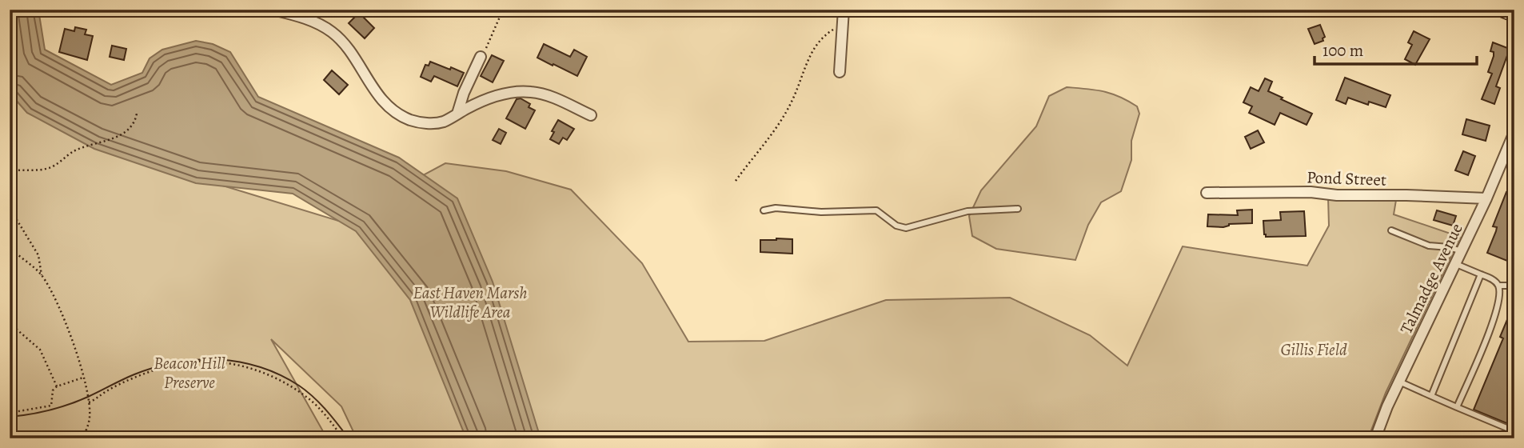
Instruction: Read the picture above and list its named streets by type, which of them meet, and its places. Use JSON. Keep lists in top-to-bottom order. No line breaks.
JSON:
{"streets":{"street":["Pond Street","Talmadge Avenue"]},"crossings":[["Pond Street","Talmadge Avenue"]],"parks":["East Haven Marsh Wildlife Area","Gillis Field","Beacon Hill Preserve"],"scale_bar":"100 m"}
